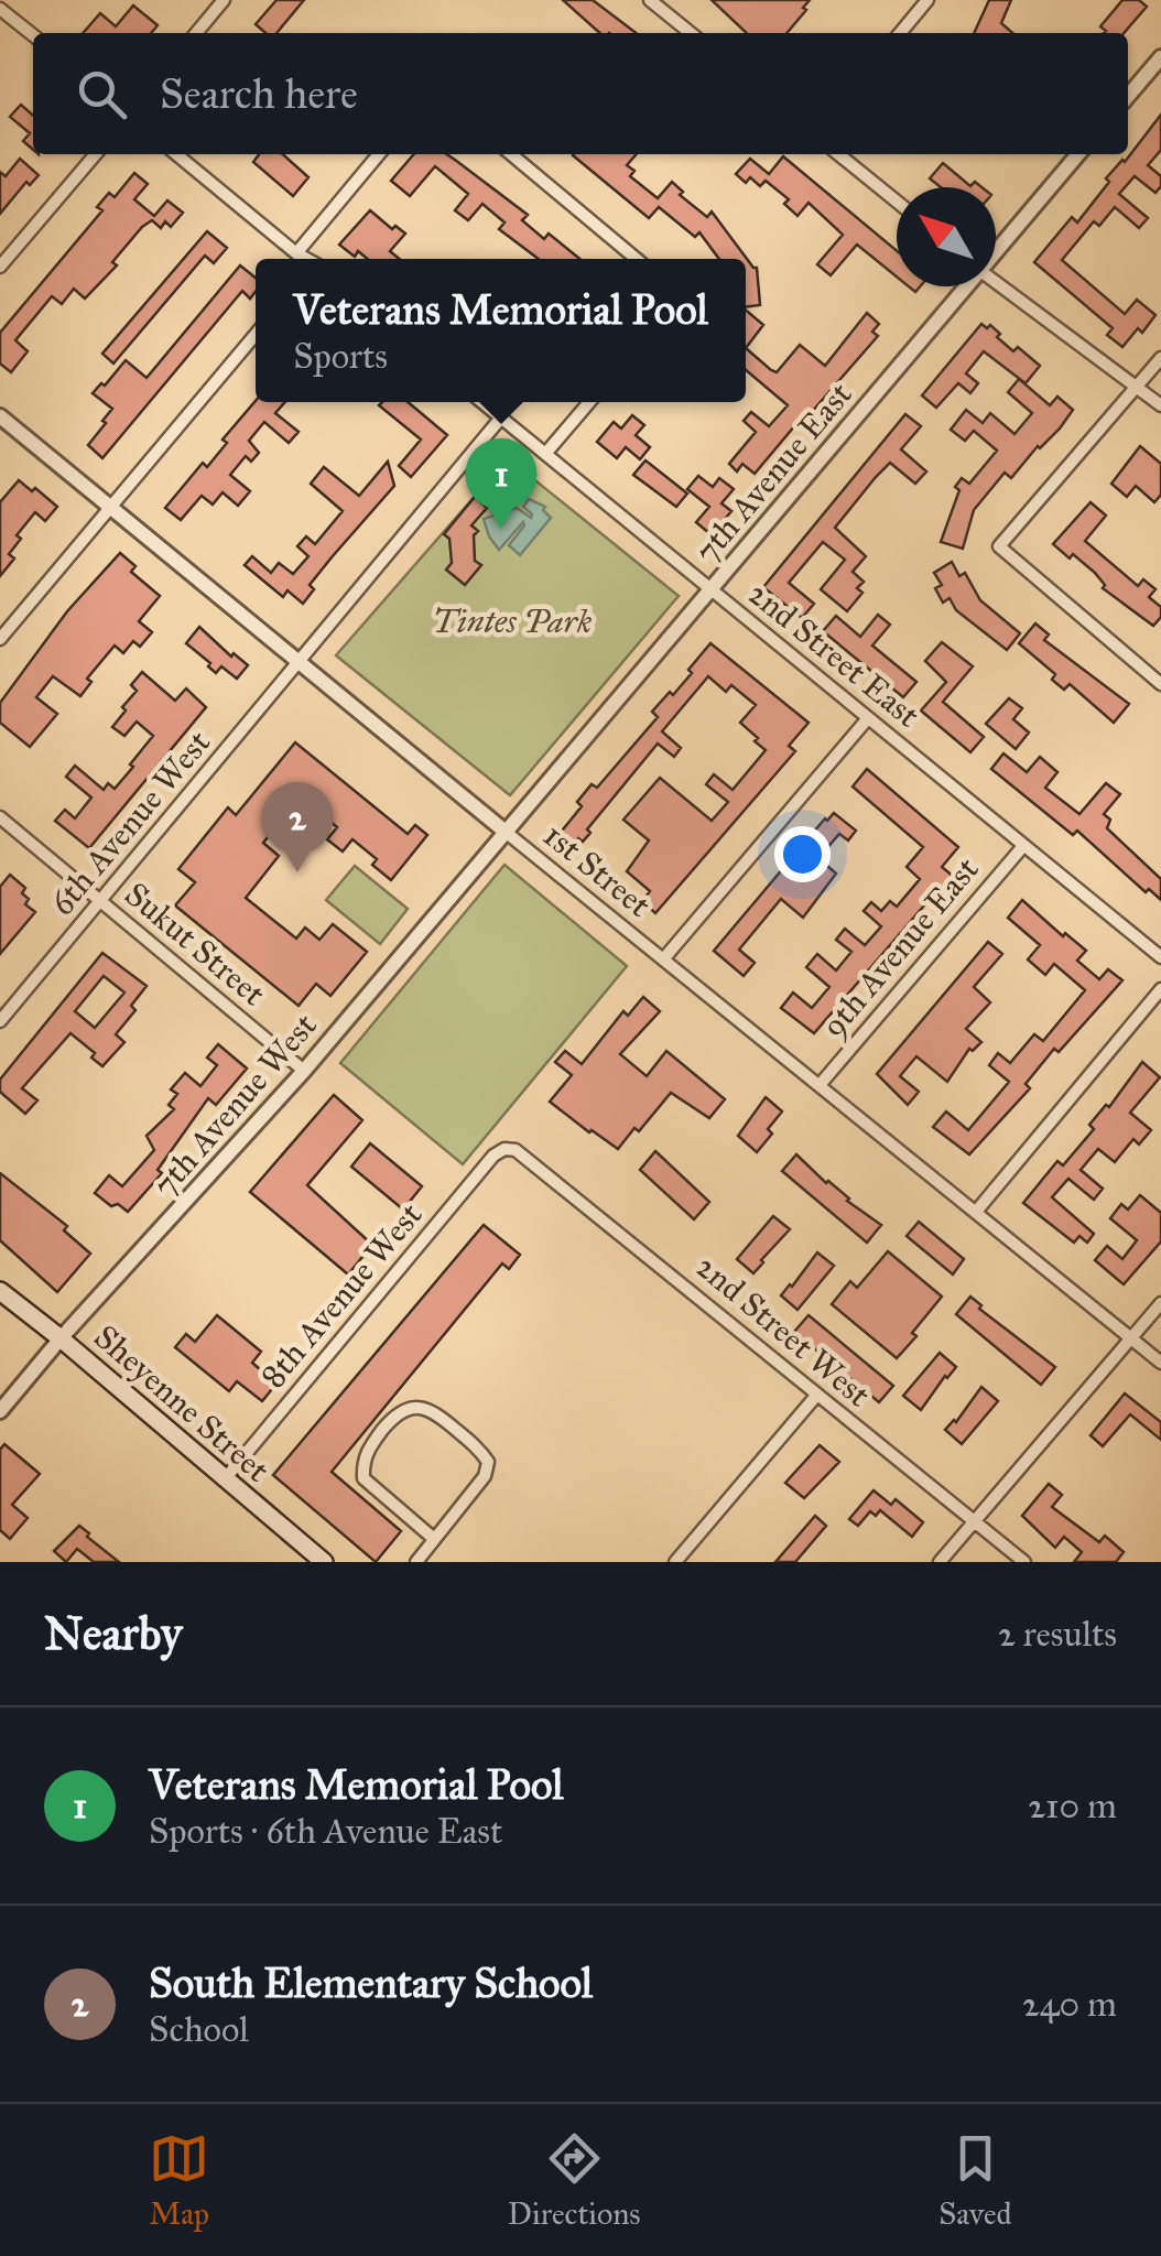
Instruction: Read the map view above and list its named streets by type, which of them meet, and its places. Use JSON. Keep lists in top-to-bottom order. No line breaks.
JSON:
{"streets":{"main road":["Sheyenne Street"],"street":["7th Avenue East","2nd Street East","6th Avenue West","1st Street","Sukut Street","9th Avenue East","7th Avenue West","8th Avenue West","2nd Street West"]},"crossings":[["7th Avenue East","2nd Street East"],["7th Avenue East","1st Street"],["7th Avenue East","7th Avenue West"],["2nd Street East","6th Avenue West"],["2nd Street East","9th Avenue East"],["6th Avenue West","1st Street"],["6th Avenue West","Sukut Street"],["1st Street","9th Avenue East"],["1st Street","7th Avenue West"],["Sukut Street","7th Avenue West"],["7th Avenue West","Sheyenne Street"],["8th Avenue West","2nd Street West"],["8th Avenue West","Sheyenne Street"]],"parks":["Tintes Park"],"north":"top left","page":{"search":"Search here","popup":["Veterans Memorial Pool","Sports"],"pins":["1","2"],"heading":["Nearby","2 results"],"list":[{"mark":"1","name":"Veterans Memorial Pool","note":"Sports · 6th Avenue East","value":"210 m"},{"mark":"2","name":"South Elementary School","note":"School","value":"240 m"}],"nav":["Map","Directions","Saved"]}}
